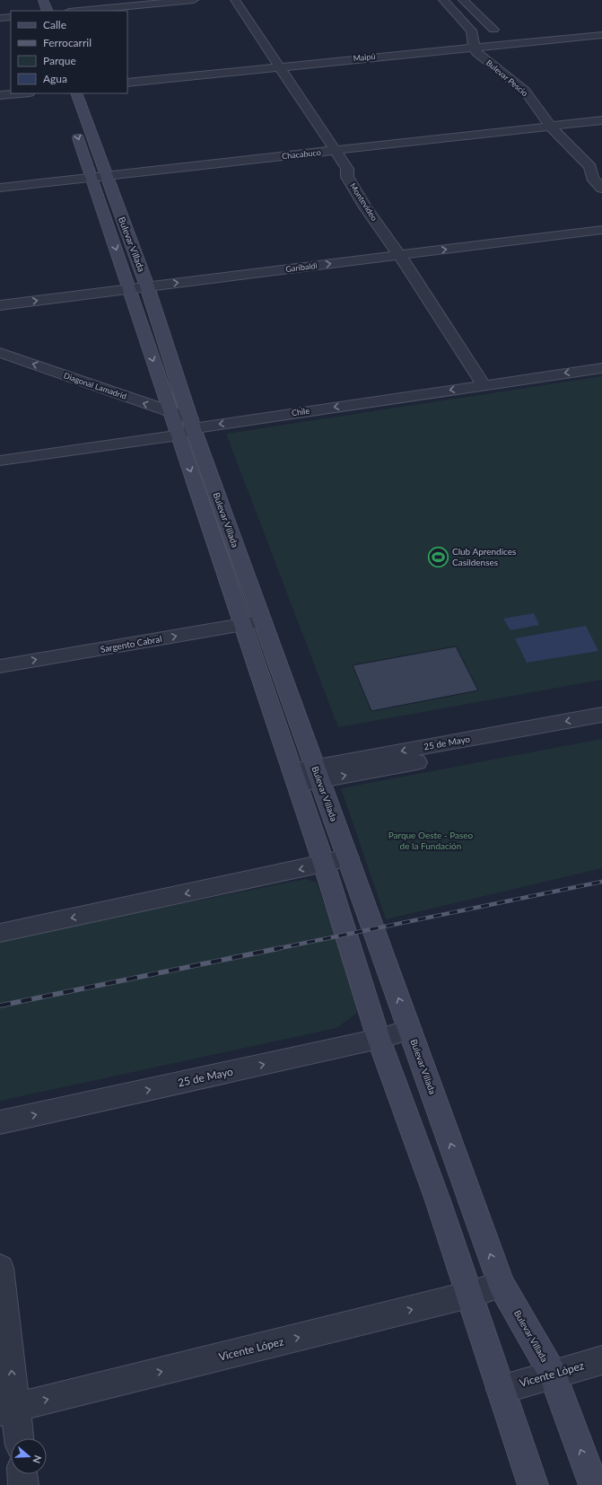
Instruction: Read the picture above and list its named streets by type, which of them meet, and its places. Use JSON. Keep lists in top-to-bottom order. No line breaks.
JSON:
{"streets":{"main road":["Bulevar Villada"],"street":["Maipú","Bulevar Pescio","Chacabuco","Montevideo","Garibaldi","Diagonal Lamadrid","Chile","Sargento Cabral","25 de Mayo","Vicente López"]},"crossings":[["Maipú","Bulevar Pescio"],["Maipú","Montevideo"],["Bulevar Pescio","Chacabuco"],["Chacabuco","Montevideo"],["Chacabuco","Bulevar Villada"],["Montevideo","Garibaldi"],["Montevideo","Chile"],["Bulevar Villada","Garibaldi"],["Bulevar Villada","Diagonal Lamadrid"],["Bulevar Villada","Chile"],["Bulevar Villada","Sargento Cabral"],["Bulevar Villada","25 de Mayo"],["Bulevar Villada","Vicente López"]],"one_way":["Garibaldi","Diagonal Lamadrid","Chile","Sargento Cabral","Vicente López"],"parks":["Parque Oeste - Paseo de la Fundación"],"places":{"sports":["Club Aprendices Casildenses"]},"legend":["Calle","Ferrocarril","Parque","Agua"],"north":"right"}
